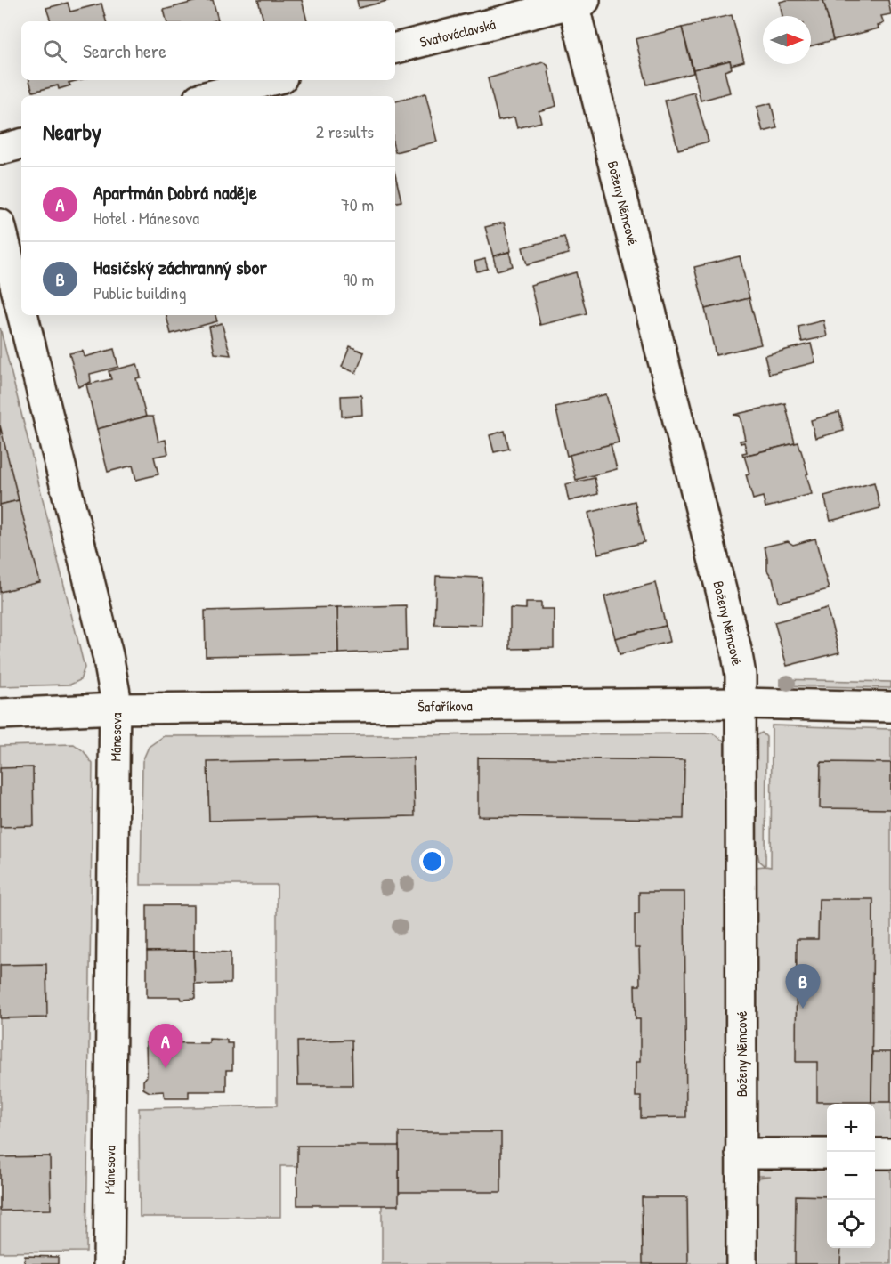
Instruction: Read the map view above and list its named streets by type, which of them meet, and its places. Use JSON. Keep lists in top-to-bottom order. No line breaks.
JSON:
{"streets":{"street":["Svatováclavská","Boženy Němcové","Šafaříkova","Mánesova"]},"crossings":[["Svatováclavská","Boženy Němcové"],["Boženy Němcové","Šafaříkova"],["Šafaříkova","Mánesova"]],"north":"right","page":{"search":"Search here","heading":["Nearby","2 results"],"list":[{"mark":"A","name":"Apartmán Dobrá naděje","note":"Hotel · Mánesova","value":"70 m"},{"mark":"B","name":"Hasičský záchranný sbor","note":"Public building","value":"90 m"}],"pins":["B","A"],"map_buttons":["+","−"]}}
